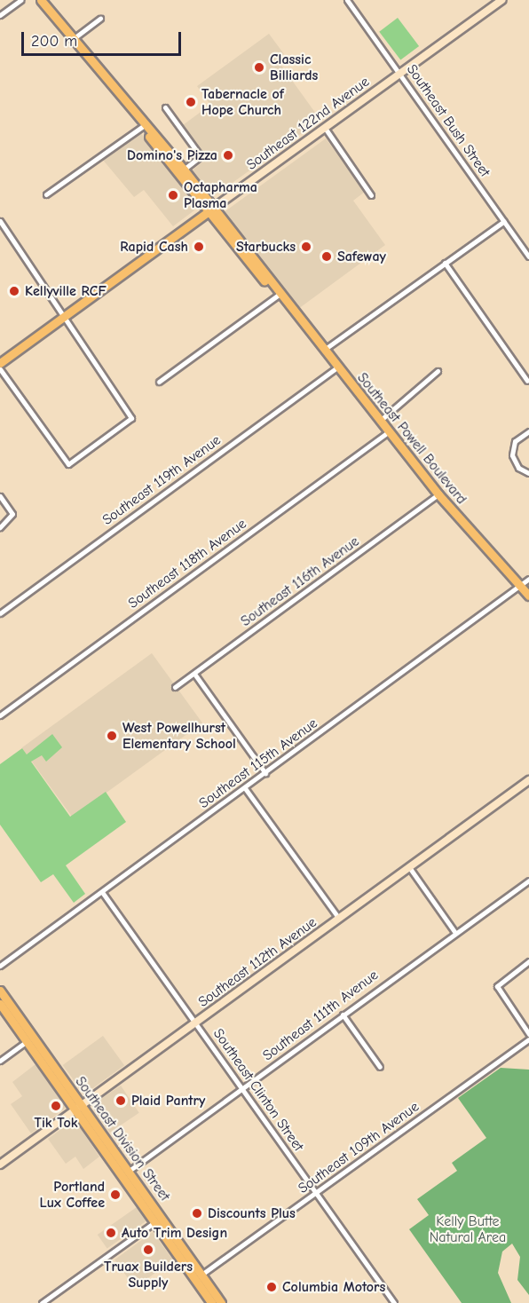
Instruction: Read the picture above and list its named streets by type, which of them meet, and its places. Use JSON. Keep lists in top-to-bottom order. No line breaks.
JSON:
{"streets":{"main road":["Southeast 122nd Avenue","Southeast Powell Boulevard","Southeast 112th Avenue","Southeast Division Street"],"street":["Southeast Bush Street","Southeast 119th Avenue","Southeast 118th Avenue","Southeast 116th Avenue","Southeast 115th Avenue","Southeast 111th Avenue","Southeast Clinton Street","Southeast 109th Avenue"]},"crossings":[["Southeast Bush Street","Southeast 122nd Avenue"],["Southeast 122nd Avenue","Southeast Powell Boulevard"],["Southeast Powell Boulevard","Southeast 119th Avenue"],["Southeast Powell Boulevard","Southeast 118th Avenue"],["Southeast Powell Boulevard","Southeast 116th Avenue"],["Southeast Powell Boulevard","Southeast 115th Avenue"],["Southeast 115th Avenue","Southeast Clinton Street"],["Southeast 112th Avenue","Southeast Clinton Street"],["Southeast 112th Avenue","Southeast Division Street"],["Southeast 111th Avenue","Southeast Clinton Street"],["Southeast 111th Avenue","Southeast Division Street"],["Southeast Clinton Street","Southeast 109th Avenue"],["Southeast Division Street","Southeast 109th Avenue"]],"parks":["Kelly Butte Natural Area"],"places":["Classic Billiards","Tabernacle of Hope Church","Domino's Pizza","Octapharma Plasma","Rapid Cash","Starbucks","Safeway","Kellyville RCF","West Powellhurst Elementary School","Plaid Pantry","Tik Tok","Portland Lux Coffee","Discounts Plus","Auto Trim Design","Truax Builders Supply","Columbia Motors"],"scale_bar":"200 m"}
